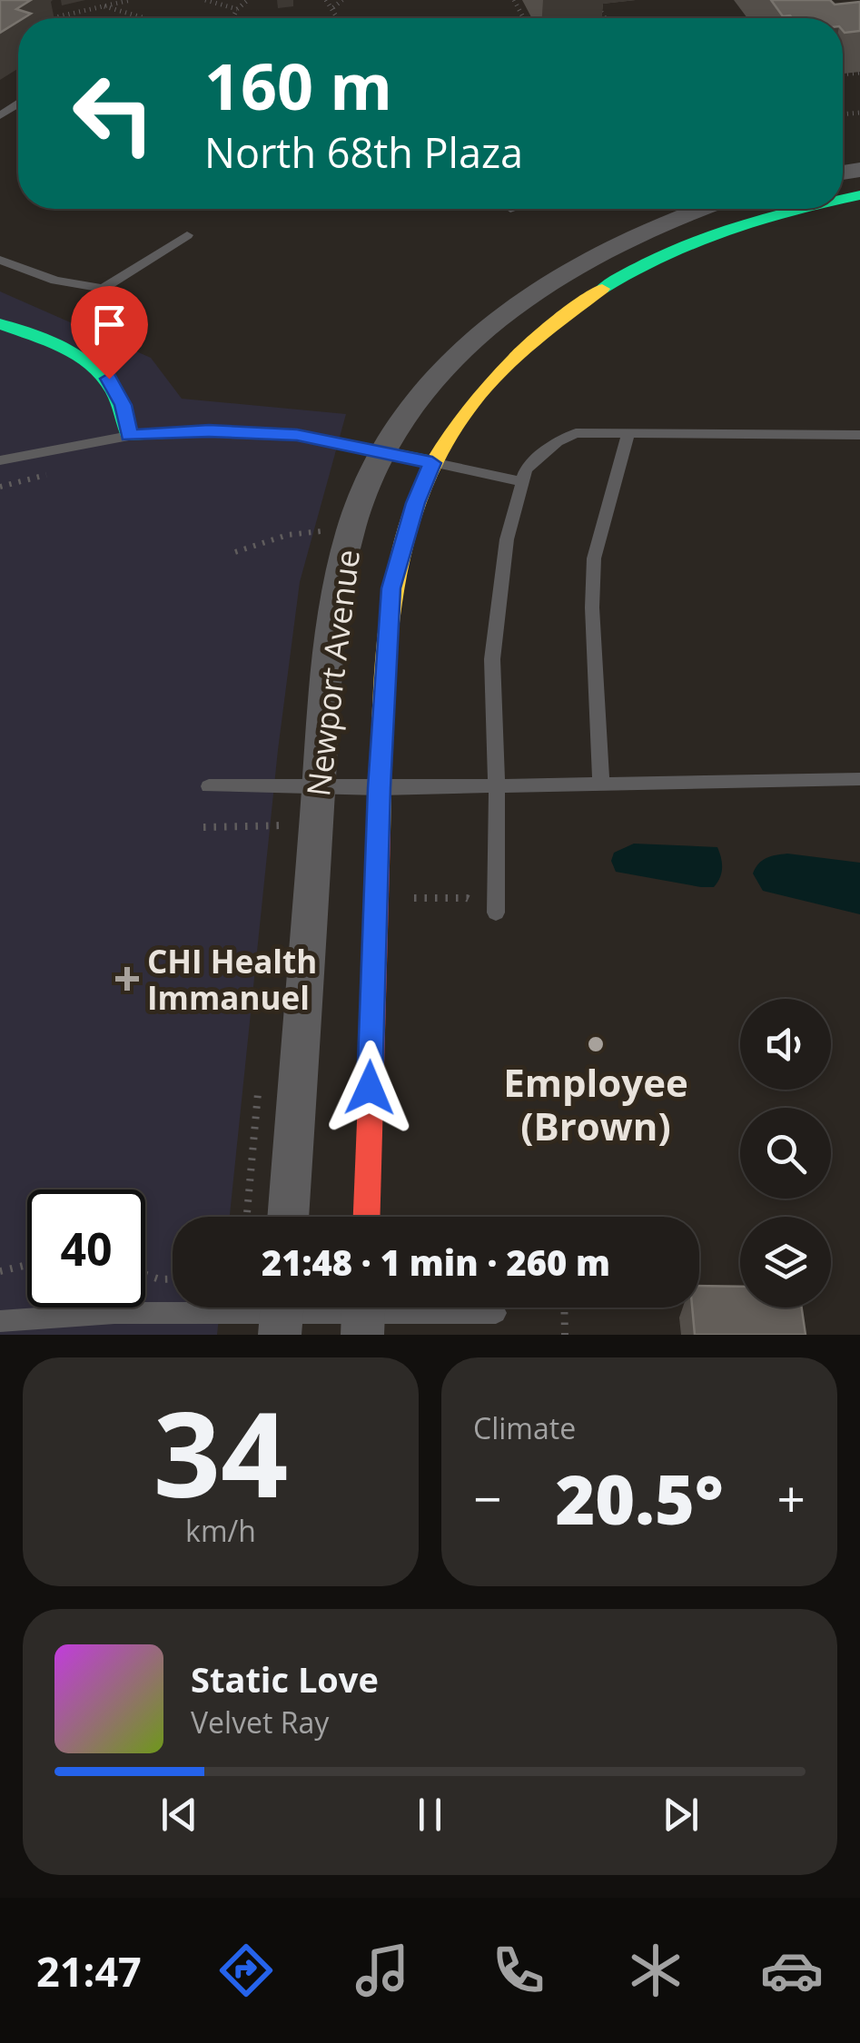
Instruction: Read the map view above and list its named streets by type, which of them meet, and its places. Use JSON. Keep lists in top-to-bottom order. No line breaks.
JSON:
{"streets":{"street":["Newport Avenue"]},"places":{"health":["CHI Health Immanuel"],"other":["Employee (Brown)"]},"page":{"turn":["160 m","North 68th Plaza"],"limit":"40","trip":"21:48 · 1 min · 260 m","tile":[["34","km/h"],"Climate"],"heat":["−","20.5°","+"],"song":["Static Love","Velvet Ray"],"tabs":"21:47"}}
